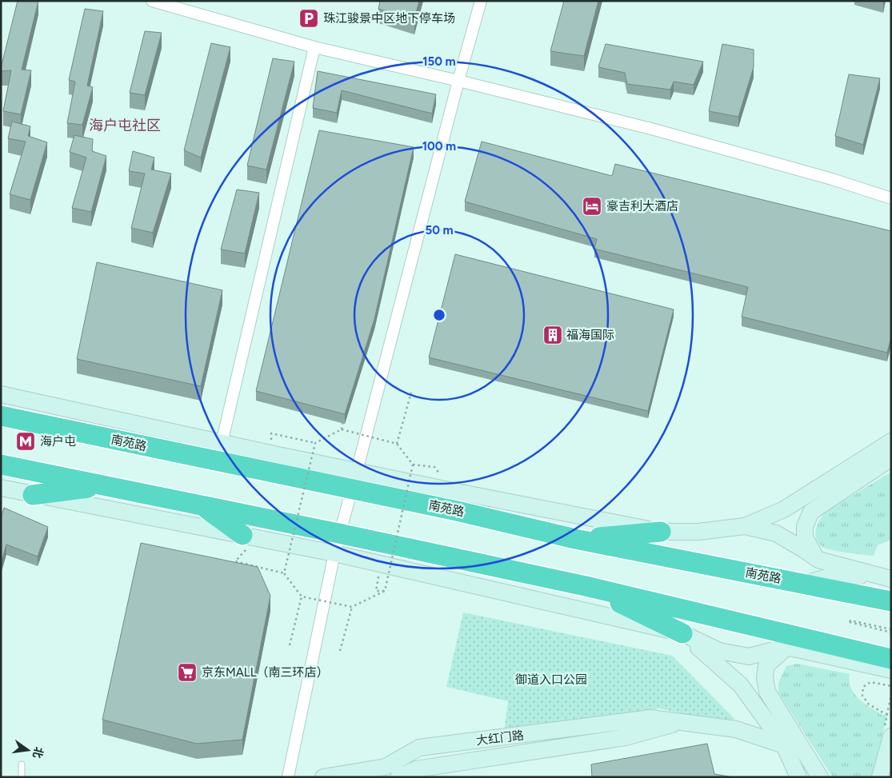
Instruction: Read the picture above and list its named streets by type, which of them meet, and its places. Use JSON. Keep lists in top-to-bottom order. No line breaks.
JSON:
{"streets":{"highway":["南苑路"],"street":["大红门路"]},"districts":["海户屯社区"],"parks":["御道入口公园"],"places":{"parking":["珠江骏景中区地下停车场"],"hotel":["豪吉利大酒店"],"building":["福海国际"],"metro station":["海户屯"],"supermarket":["京东MALL（南三环店）"]},"north":"right","rings":["150 m","100 m","50 m"]}
